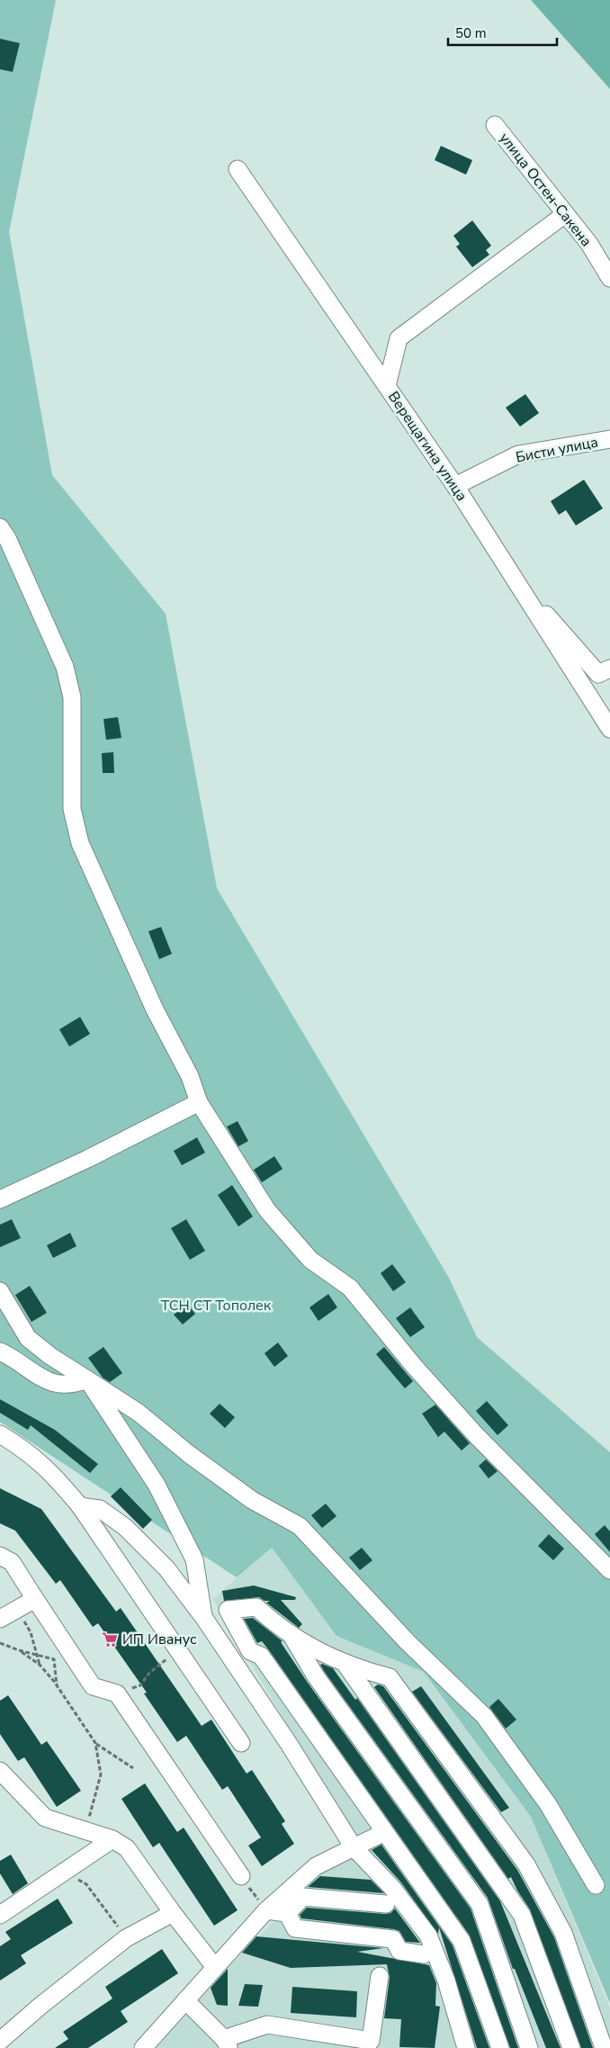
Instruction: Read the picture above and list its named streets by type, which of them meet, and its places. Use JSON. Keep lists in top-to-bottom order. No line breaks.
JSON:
{"streets":{"street":["улица Остен-Сакена","Верещагина улица","Бисти улица"]},"crossings":[["Верещагина улица","Бисти улица"]],"parks":["ТСН СТ Тополек"],"places":{"supermarket":["ИП Иванус"]},"scale_bar":"50 m"}
